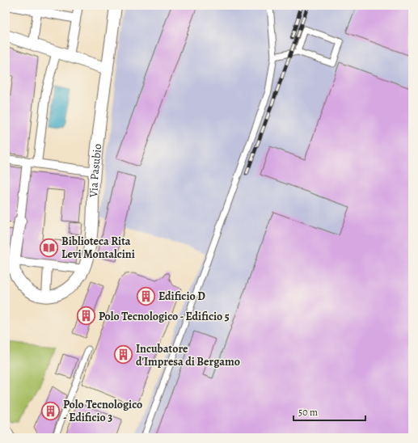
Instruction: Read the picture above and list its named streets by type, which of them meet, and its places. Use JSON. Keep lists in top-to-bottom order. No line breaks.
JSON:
{"streets":{"street":["Via Pasubio"]},"places":{"library":["Biblioteca Rita Levi Montalcini"],"building":["Edificio D","Polo Tecnologico - Edificio 5","Incubatore d'Impresa di Bergamo","Polo Tecnologico - Edificio 3"]},"scale_bar":"50 m"}
